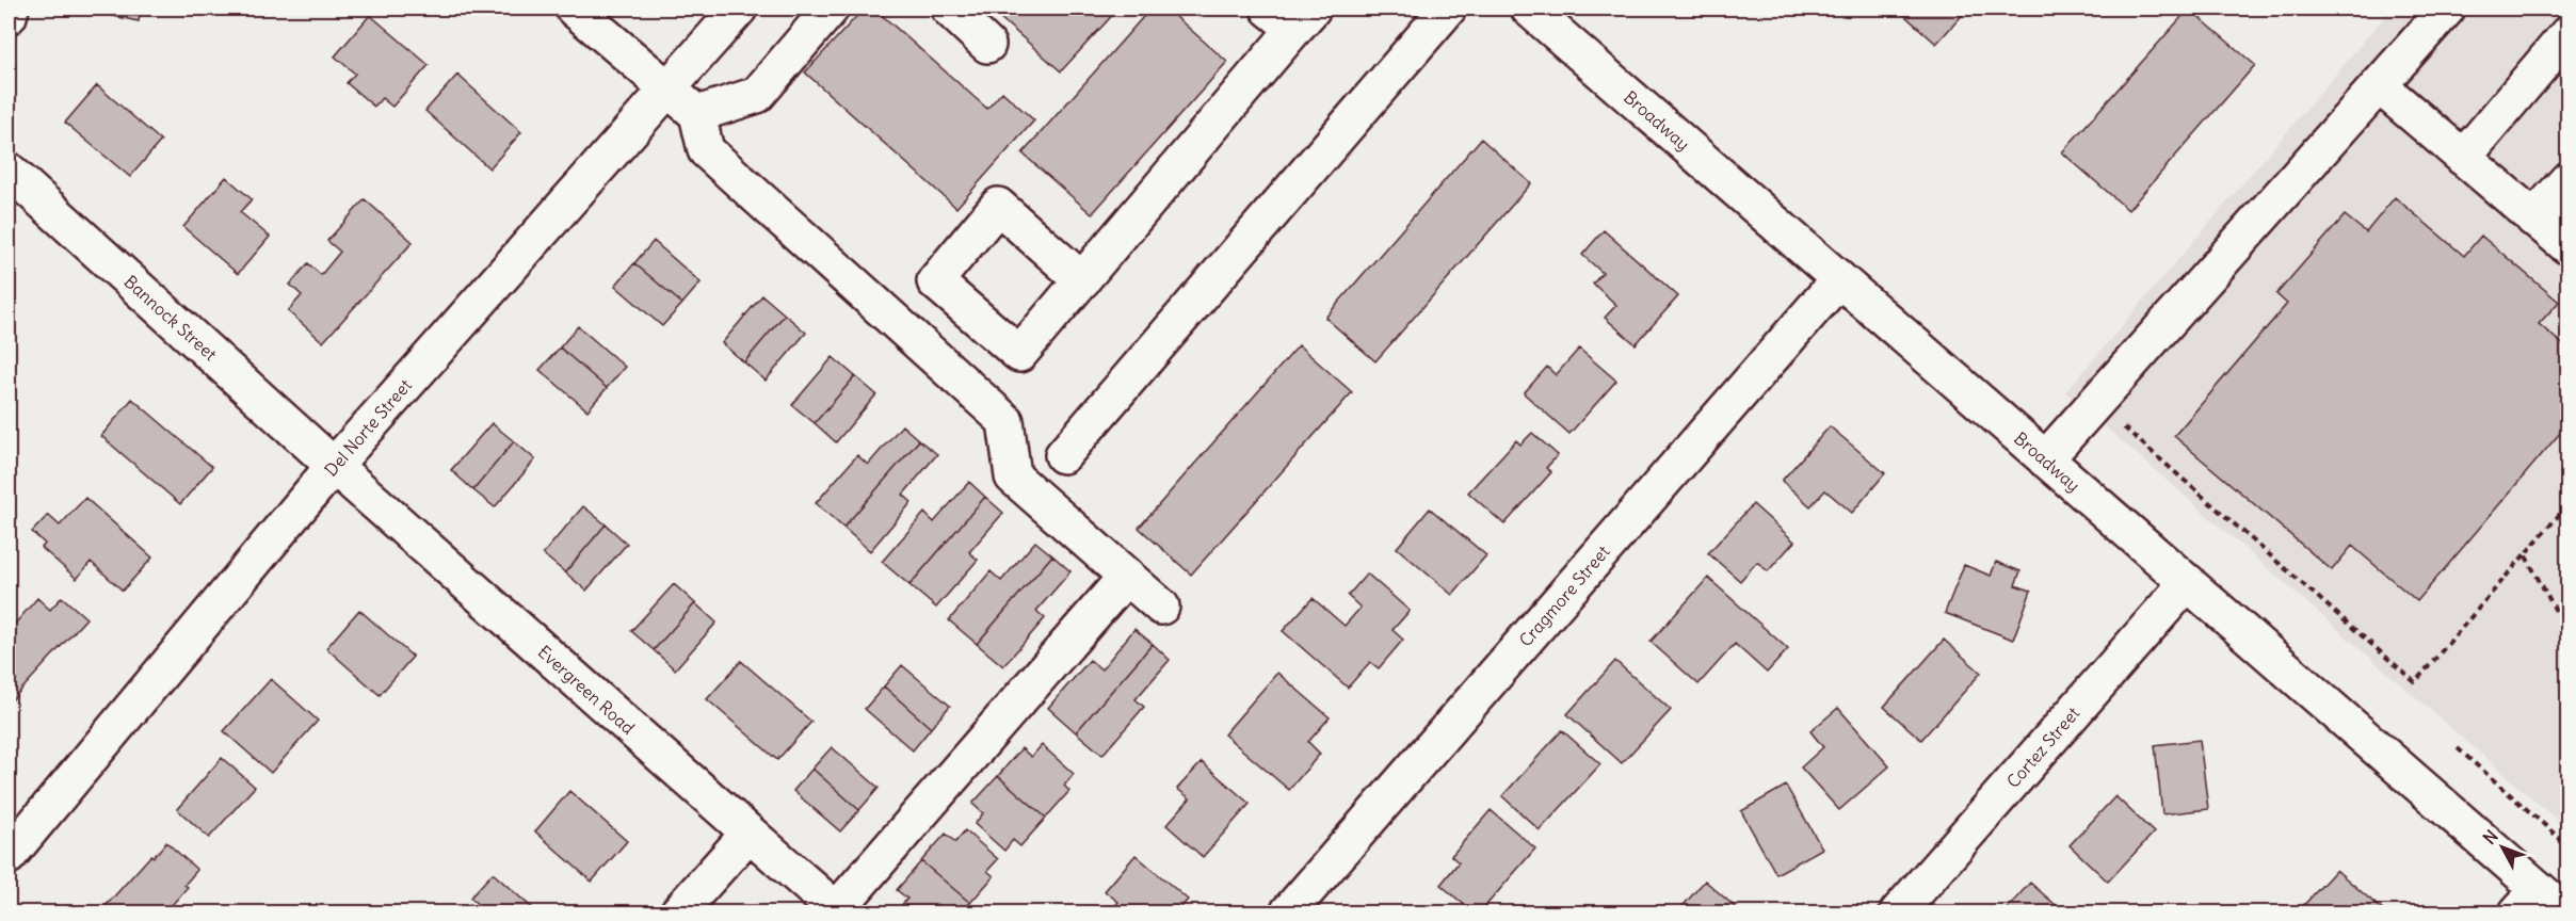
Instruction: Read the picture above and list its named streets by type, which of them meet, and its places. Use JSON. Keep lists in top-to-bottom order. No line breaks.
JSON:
{"streets":{"street":["Broadway","Bannock Street","Del Norte Street","Cragmore Street","Evergreen Road","Cortez Street"]},"crossings":[["Broadway","Cragmore Street"],["Broadway","Cortez Street"],["Bannock Street","Del Norte Street"],["Bannock Street","Evergreen Road"],["Del Norte Street","Evergreen Road"]],"north":"top left"}
